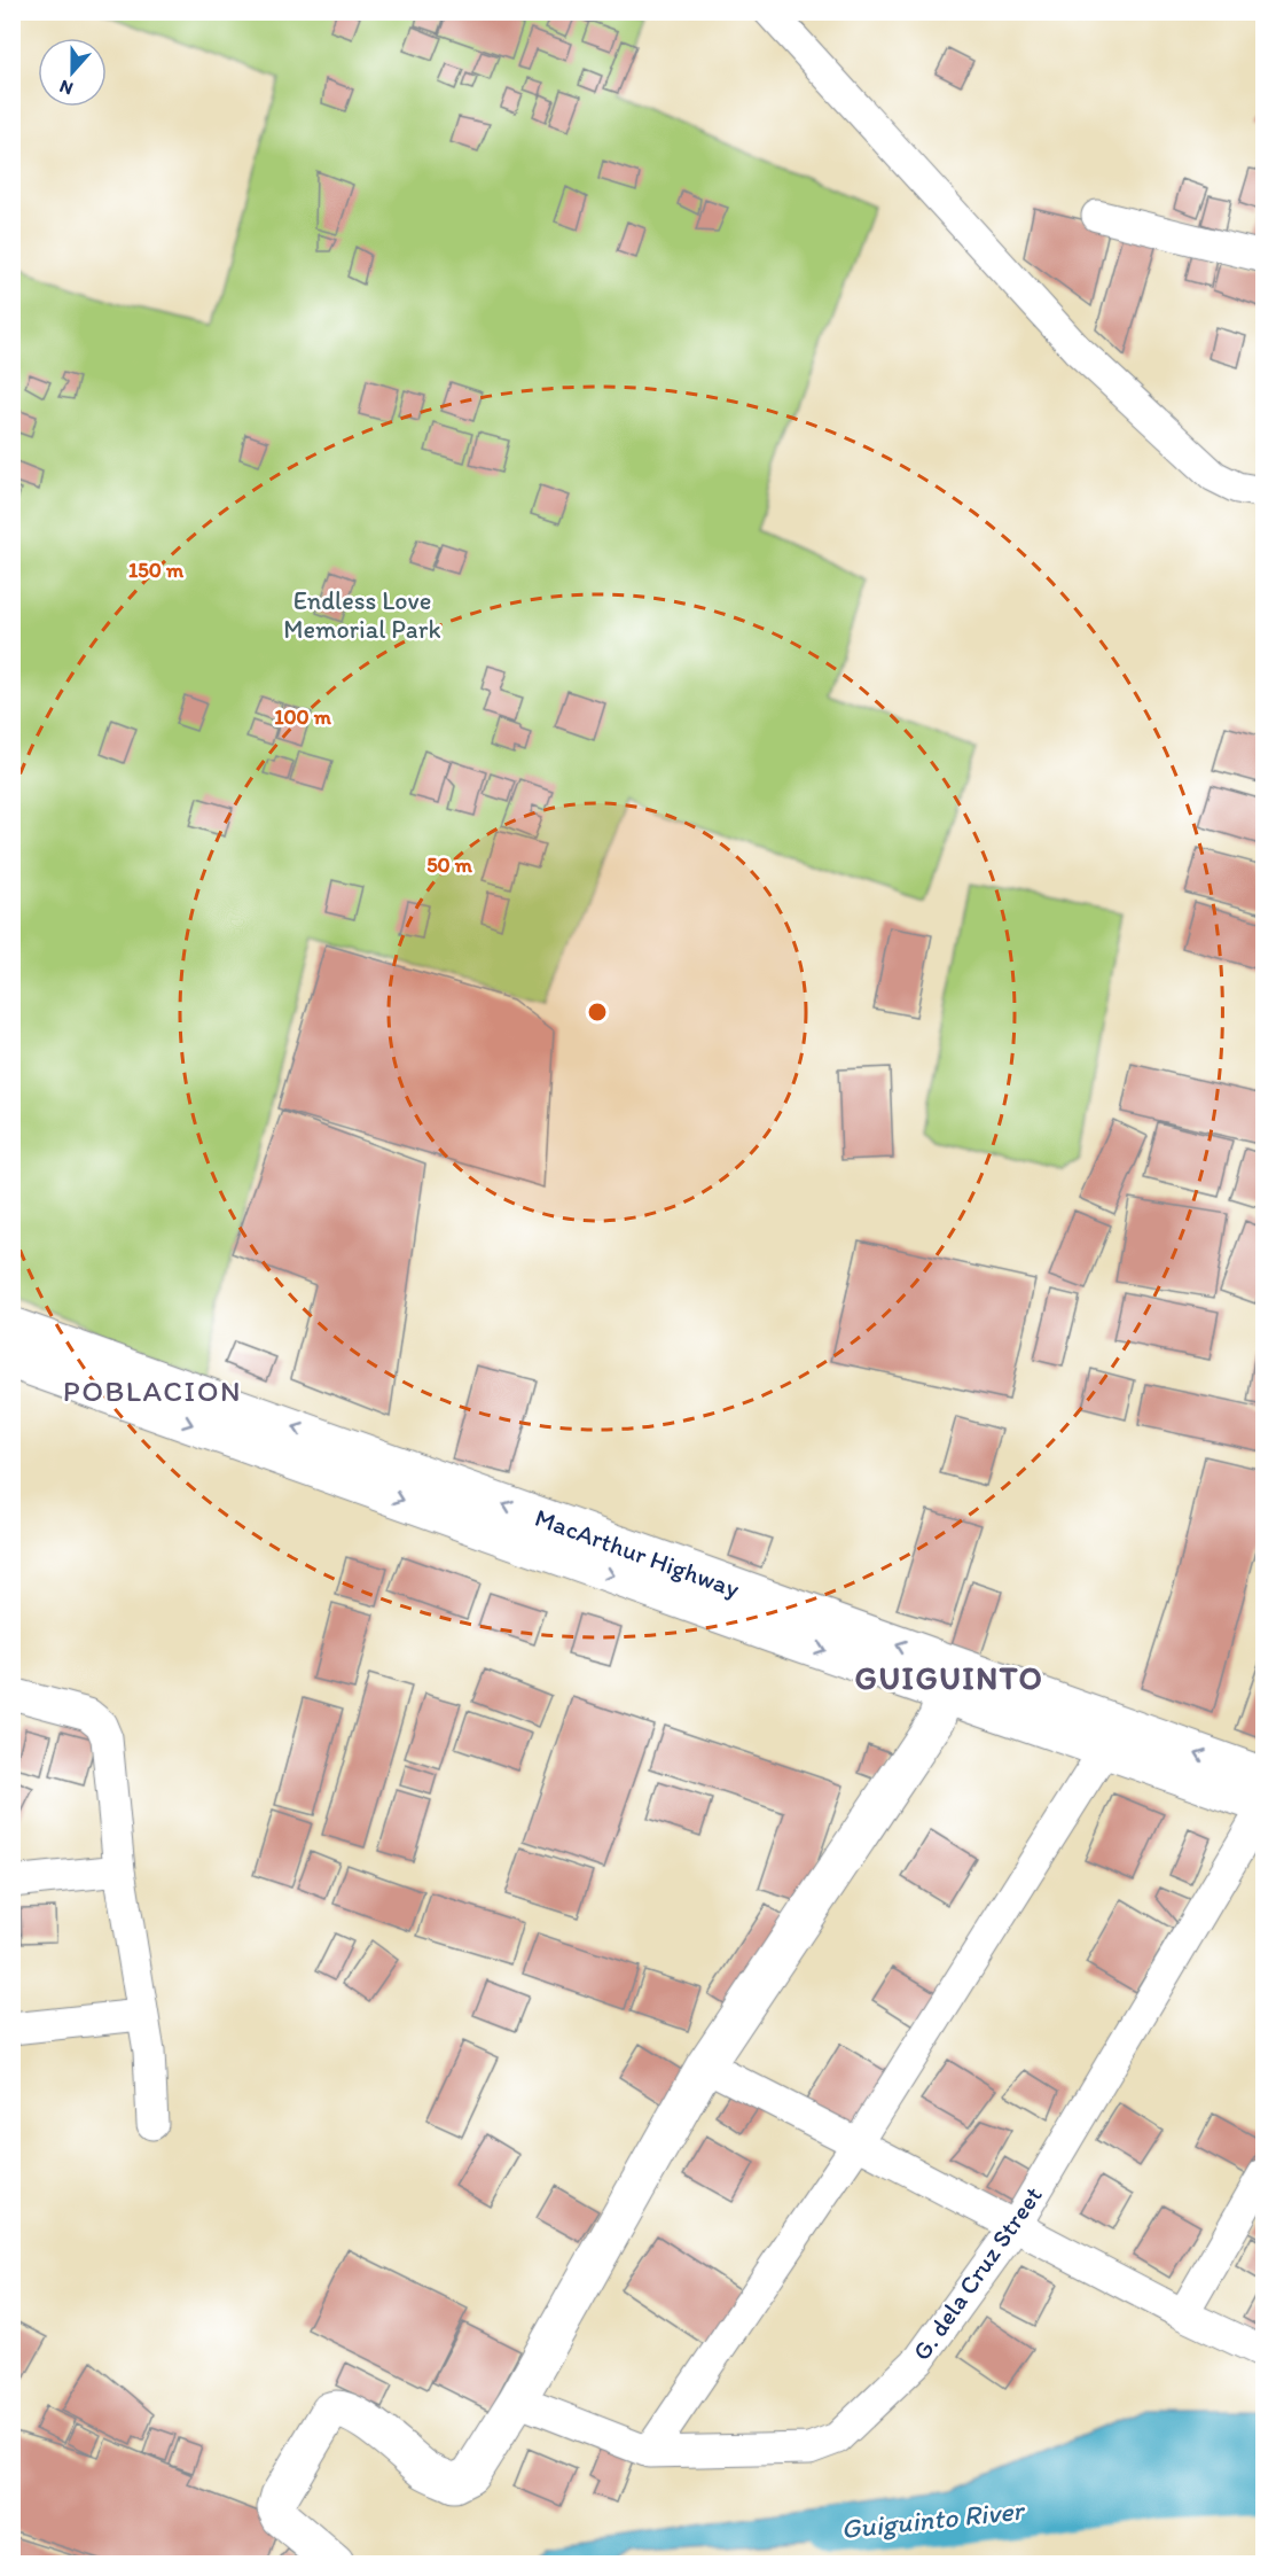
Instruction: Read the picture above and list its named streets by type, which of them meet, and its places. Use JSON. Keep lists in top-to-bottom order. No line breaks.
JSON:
{"streets":{"main road":["MacArthur Highway"],"street":["G. dela Cruz Street"]},"crossings":[["MacArthur Highway","G. dela Cruz Street"]],"districts":["POBLACION","GUIGUINTO"],"water":["Guiguinto River"],"parks":["Endless Love Memorial Park"],"north":"bottom","rings":["150 m","100 m","50 m"]}
